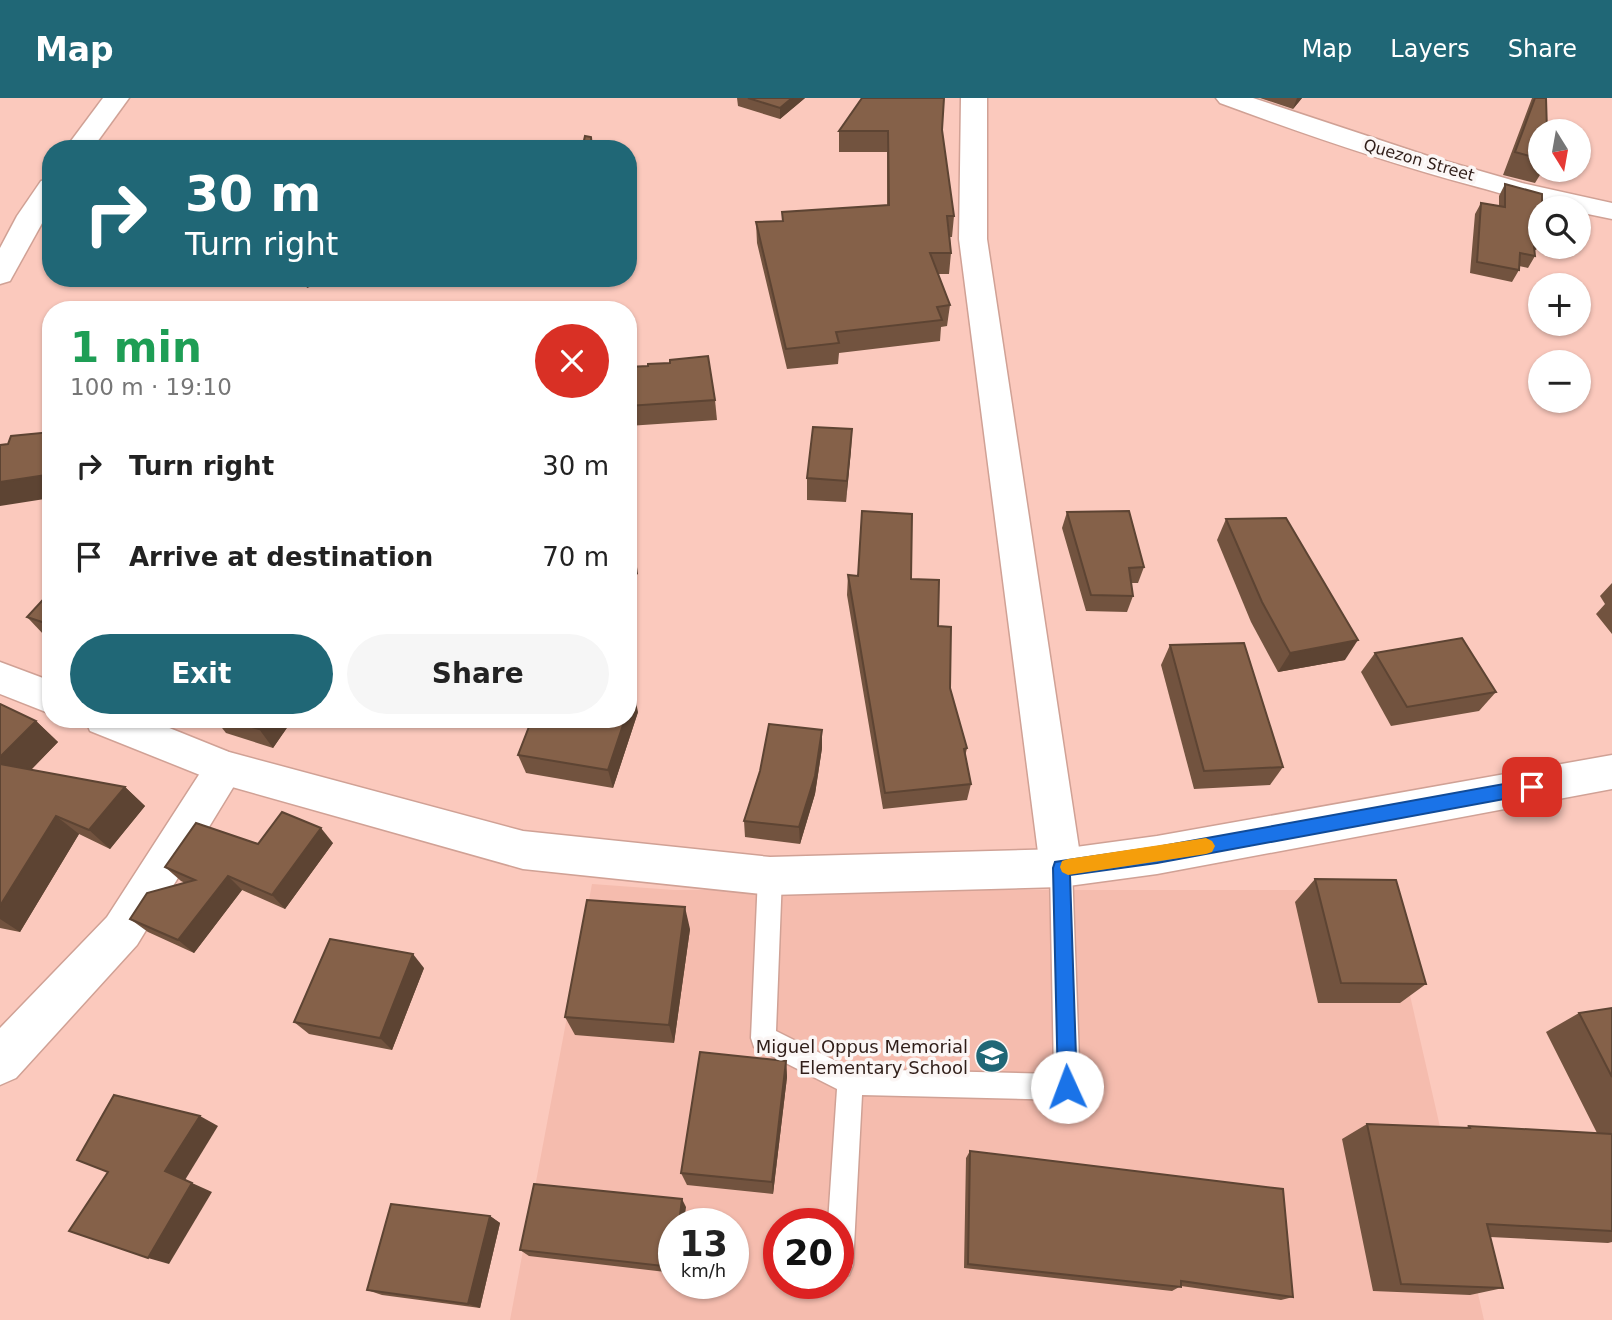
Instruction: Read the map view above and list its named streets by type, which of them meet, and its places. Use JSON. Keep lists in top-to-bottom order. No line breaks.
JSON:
{"streets":{"street":["Quezon Street"]},"places":{"school or university":["Miguel Oppus Memorial Elementary School"]},"north":"bottom","page":{"header":"Map","nav":["Map","Layers","Share"],"map_buttons":["+","−"],"turn":["30 m","Turn right"],"heading":["1 min","100 m · 19:10"],"list":[{"name":"Turn right","value":"30 m"},{"name":"Arrive at destination","value":"70 m"}],"buttons":["Exit","Share"],"speed":"13 km/h","limit":"20"}}
